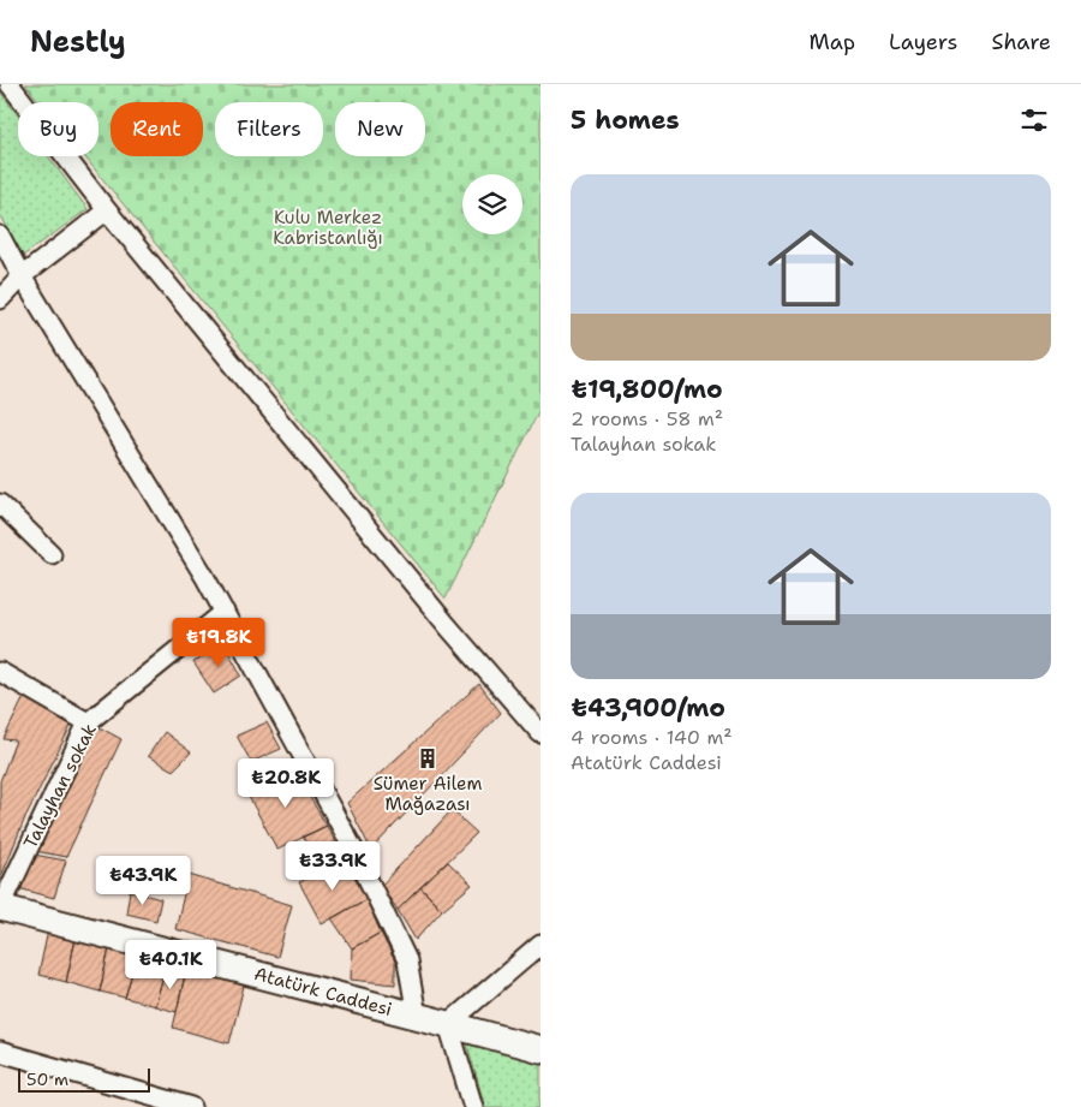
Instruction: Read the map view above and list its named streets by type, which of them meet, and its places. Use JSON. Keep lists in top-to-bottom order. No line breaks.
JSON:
{"streets":{"street":["Talayhan sokak","Atatürk Caddesi"]},"crossings":[["Talayhan sokak","Atatürk Caddesi"]],"parks":["Kulu Merkez Kabristanlığı"],"places":{"building":["Sümer Ailem Mağazası"]},"scale_bar":"50 m","page":{"header":"Nestly","nav":["Map","Layers","Share"],"heading":"5 homes","chip":["Buy","Rent","Filters","New"],"list":[{"name":"₺19,800/mo","note":"2 rooms · 58 m² · Talayhan sokak"},{"name":"₺43,900/mo","note":"4 rooms · 140 m² · Atatürk Caddesi"}],"price":["₺19.8K","₺20.8K","₺33.9K","₺43.9K","₺40.1K"],"scale":"50 m"}}
